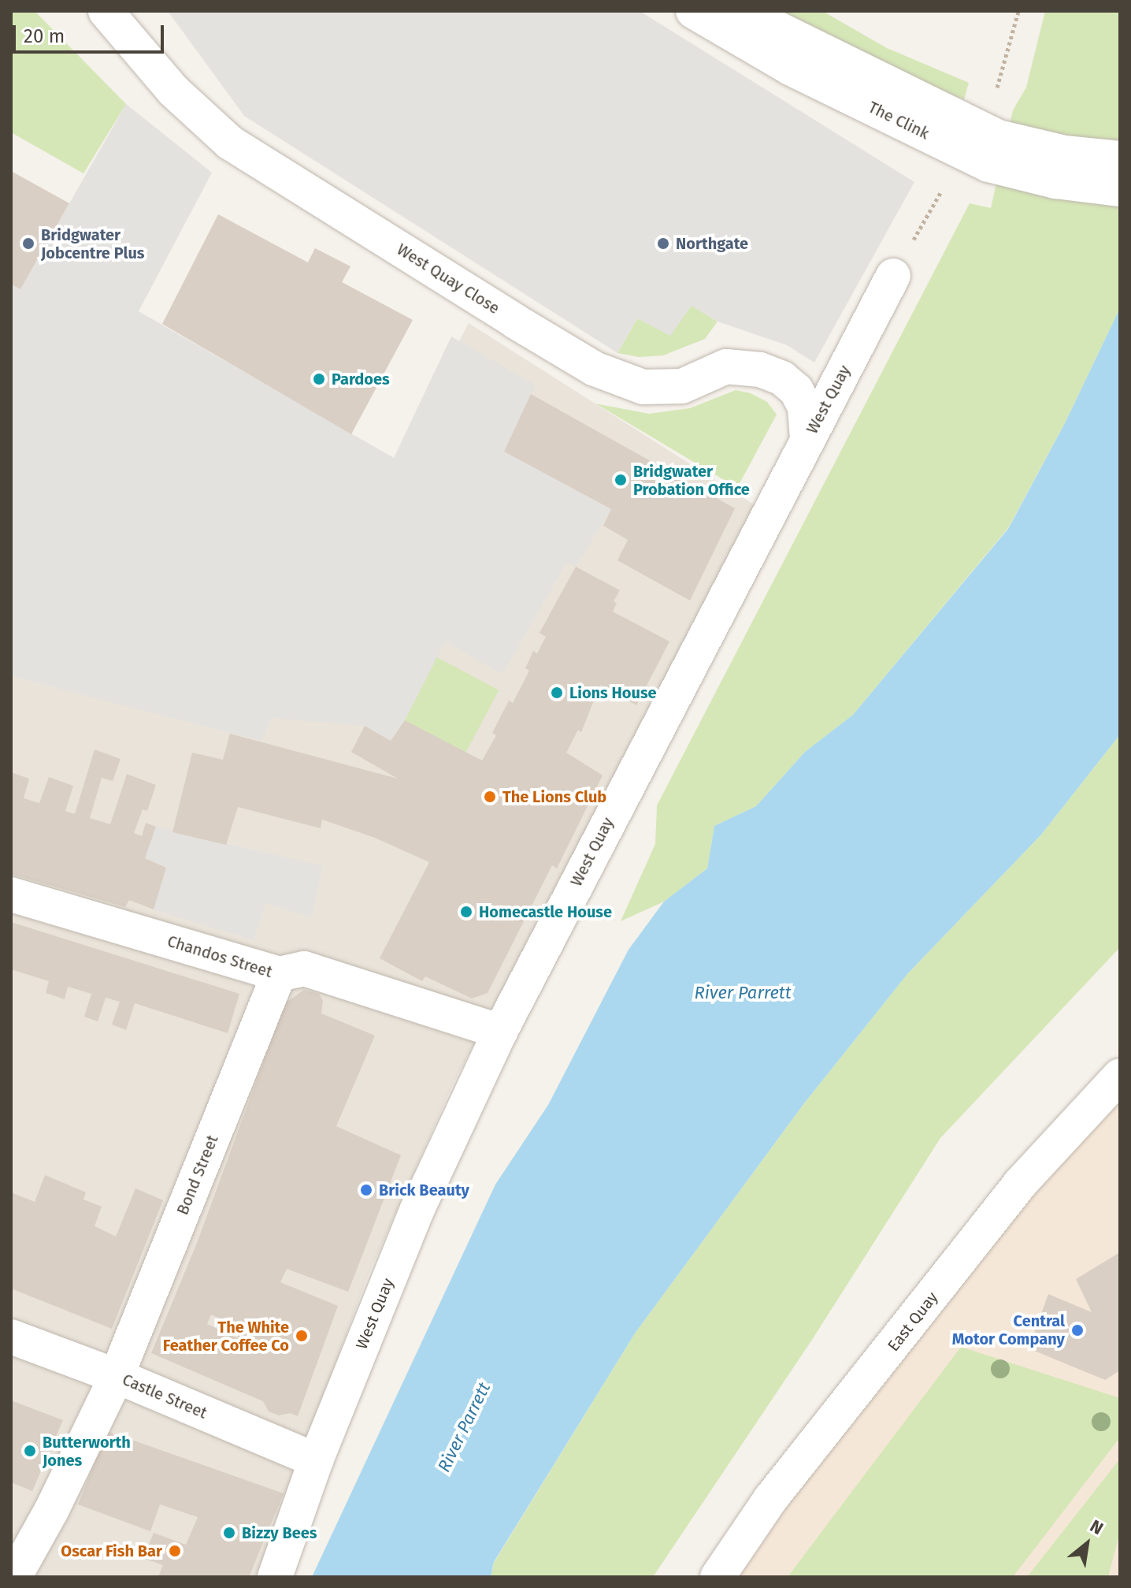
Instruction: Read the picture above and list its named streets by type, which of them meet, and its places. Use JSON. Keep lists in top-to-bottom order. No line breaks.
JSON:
{"streets":{"street":["The Clink","West Quay Close","West Quay","Chandos Street","Bond Street","East Quay","Castle Street"]},"crossings":[["West Quay Close","West Quay"],["West Quay","Chandos Street"],["West Quay","Castle Street"],["Chandos Street","Bond Street"],["Bond Street","Castle Street"]],"water":["River Parrett"],"places":["Bridgwater Jobcentre Plus","Northgate","Pardoes","Bridgwater Probation Office","Lions House","The Lions Club","Homecastle House","Brick Beauty","Central Motor Company","The White Feather Coffee Co","Butterworth Jones","Bizzy Bees","Oscar Fish Bar"],"scale_bar":"20 m","north":"top right"}
